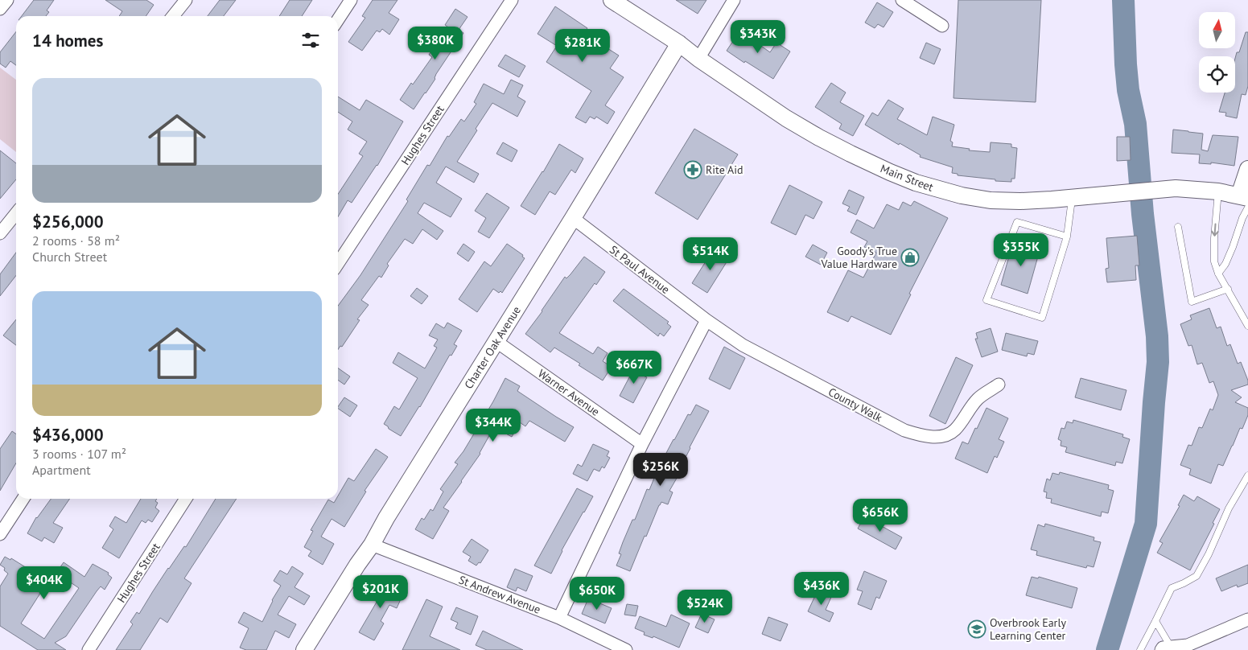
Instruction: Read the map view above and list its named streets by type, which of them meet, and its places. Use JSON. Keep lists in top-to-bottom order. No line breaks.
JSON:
{"streets":{"street":["Hughes Street","Main Street","St Paul Avenue","Charter Oak Avenue","Warner Avenue","County Walk","St Andrew Avenue"]},"crossings":[["Main Street","Charter Oak Avenue"],["St Paul Avenue","Charter Oak Avenue"],["St Paul Avenue","County Walk"],["Charter Oak Avenue","Warner Avenue"],["Charter Oak Avenue","St Andrew Avenue"]],"places":{"pharmacy":["Rite Aid"],"shop":["Goody's True Value Hardware"],"school or university":["Overbrook Early Learning Center"]},"north":"top","page":{"heading":"14 homes","price":["$343K","$380K","$281K","$355K","$514K","$667K","$344K","$256K","$656K","$404K","$436K","$201K","$650K","$524K"],"list":[{"name":"$256,000","note":"2 rooms · 58 m² · Church Street"},{"name":"$436,000","note":"3 rooms · 107 m² · Apartment"}]}}
